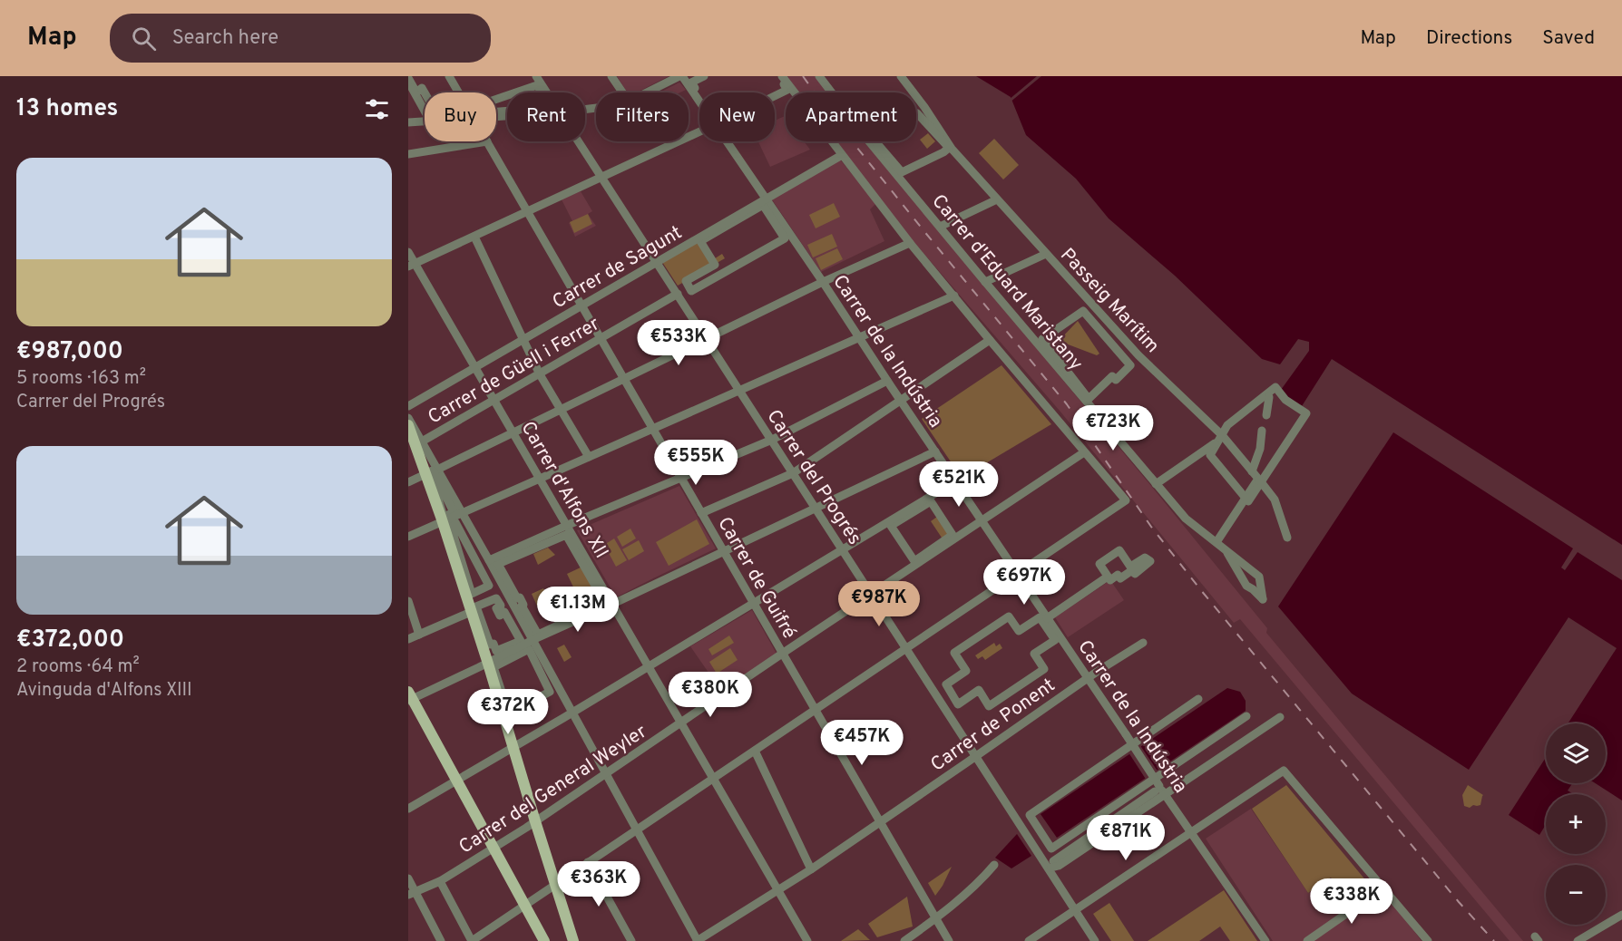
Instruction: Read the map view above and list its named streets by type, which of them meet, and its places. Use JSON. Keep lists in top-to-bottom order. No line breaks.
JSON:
{"streets":{"street":["Carrer de Sagunt","Carrer d'Eduard Maristany","Passeig Marítim","Carrer de la Indústria","Carrer de Güell i Ferrer","Carrer del Progrés","Carrer d'Alfons XII","Carrer de Guifré","Carrer de Ponent","Carrer del General Weyler"]},"crossings":[["Carrer de Sagunt","Carrer de la Indústria"],["Carrer de Sagunt","Carrer del Progrés"],["Carrer de Sagunt","Carrer d'Alfons XII"],["Carrer de Sagunt","Carrer de Guifré"],["Carrer de la Indústria","Carrer de Ponent"],["Carrer de la Indústria","Carrer del General Weyler"],["Carrer de Güell i Ferrer","Carrer del Progrés"],["Carrer de Güell i Ferrer","Carrer d'Alfons XII"],["Carrer de Güell i Ferrer","Carrer de Guifré"],["Carrer del Progrés","Carrer de Ponent"],["Carrer del Progrés","Carrer del General Weyler"],["Carrer d'Alfons XII","Carrer de Ponent"],["Carrer d'Alfons XII","Carrer del General Weyler"],["Carrer de Guifré","Carrer de Ponent"],["Carrer de Guifré","Carrer del General Weyler"]],"page":{"header":"Map","search":"Search here","nav":["Map","Directions","Saved"],"heading":"13 homes","chip":["Buy","Rent","Filters","New","Apartment"],"list":[{"name":"€987,000","note":"5 rooms · 163 m² · Carrer del Progrés"},{"name":"€372,000","note":"2 rooms · 64 m² · Avinguda d'Alfons XIII"}],"price":["€533K","€723K","€555K","€521K","€697K","€987K","€1.13M","€380K","€372K","€457K","€871K","€363K","€338K"],"map_buttons":["+","−"]}}
